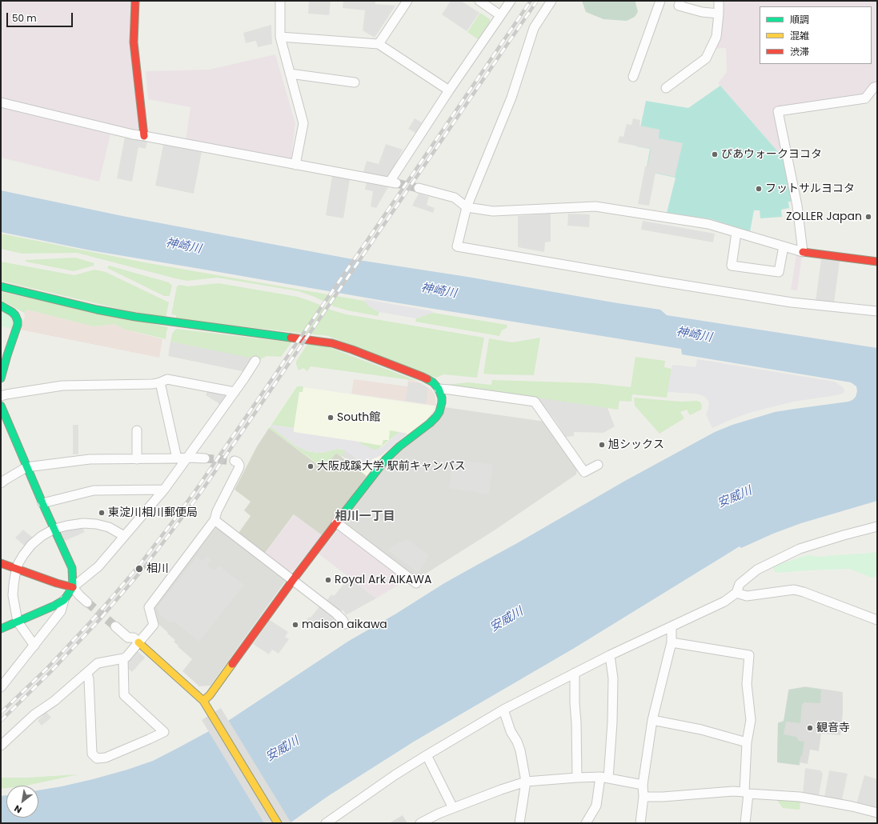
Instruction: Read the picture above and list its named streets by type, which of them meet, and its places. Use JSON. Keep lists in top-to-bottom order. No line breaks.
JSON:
{"districts":["相川一丁目"],"water":["神崎川","安威川"],"places":["ぴあウォークヨコタ","フットサルヨコタ","ZOLLER Japan","South館","旭シックス","大阪成蹊大学 駅前キャンパス","東淀川相川郵便局","相川","Royal Ark AIKAWA","maison aikawa","観音寺"],"legend":["順調","混雑","渋滞"],"scale_bar":"50 m","north":"bottom left"}
